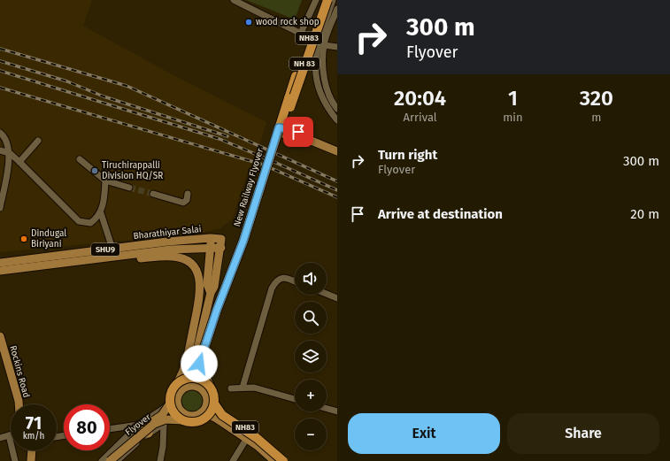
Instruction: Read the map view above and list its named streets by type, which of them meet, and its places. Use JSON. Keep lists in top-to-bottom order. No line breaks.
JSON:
{"streets":{"highway":["NH83","NH 83","New Railway Flyover"],"main road":["Bharathiyar Salai","SHU9","Rockins Road","Flyover"]},"crossings":[["NH83","New Railway Flyover"],["NH83","Flyover"],["New Railway Flyover","Flyover"]],"places":["wood rock shop","Tiruchirappalli Division HQ/SR","Dindugal Biriyani"],"page":{"turn":["300 m","Flyover"],"eta":["20:04","Arrival","1","min","320","m"],"list":[{"name":"Turn right","note":"Flyover","value":"300 m"},{"name":"Arrive at destination","value":"20 m"}],"map_buttons":["+","−"],"speed":"71 km/h","limit":"80","buttons":["Exit","Share"]}}
